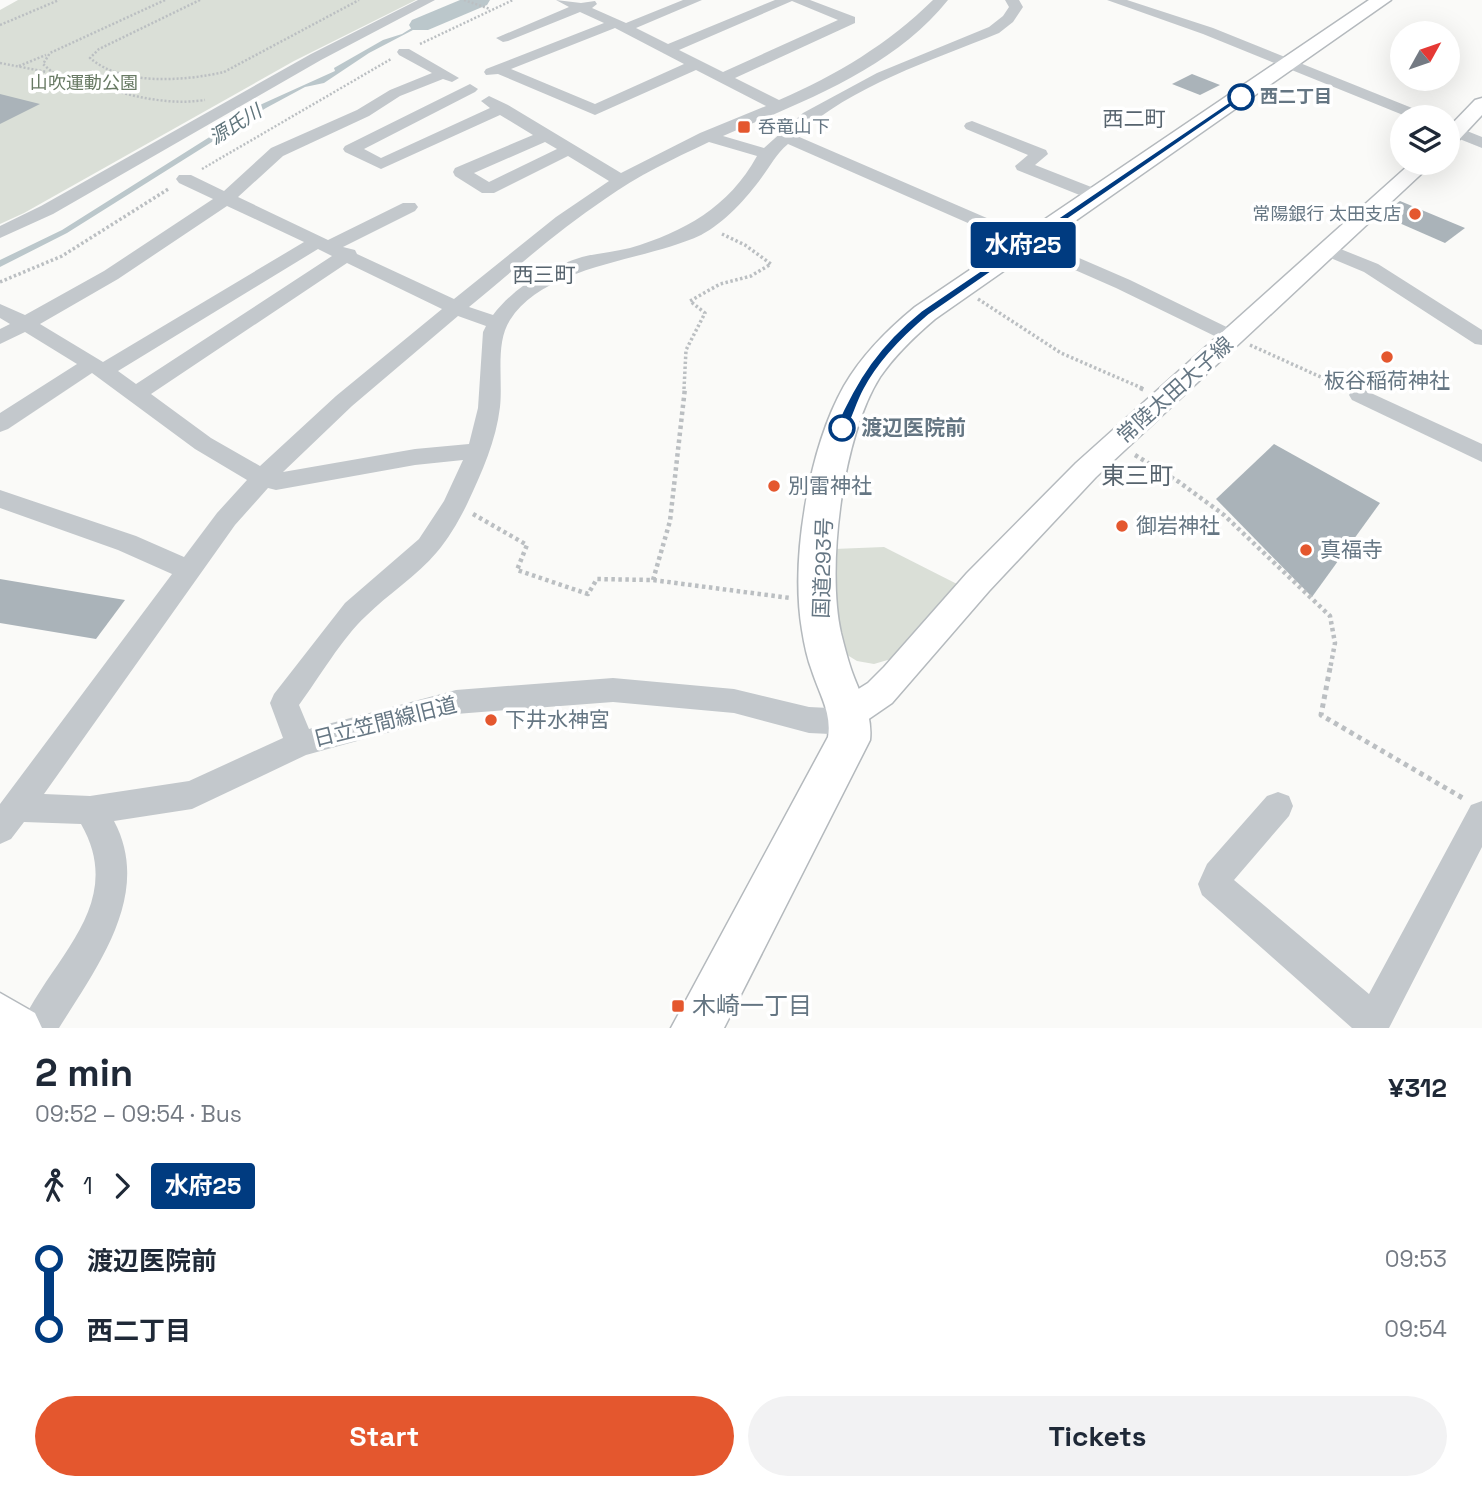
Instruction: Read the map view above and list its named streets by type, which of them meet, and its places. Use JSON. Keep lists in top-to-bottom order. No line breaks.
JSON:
{"streets":{"highway":["国道293号"],"main road":["常陸太田大子線"],"street":["日立笠間線旧道"]},"crossings":[["常陸太田大子線","国道293号"],["常陸太田大子線","日立笠間線旧道"],["国道293号","日立笠間線旧道"]],"districts":["西二町","西三町","東三町"],"water":["源氏川"],"parks":["山吹運動公園"],"places":{"other":["西二丁目","常陽銀行 太田支店","板谷稲荷神社","渡辺医院前","別雷神社","御岩神社","真福寺","下井水神宮"],"transit":["呑竜山下","木崎一丁目"]},"lines":["bus line 水府25"],"north":"top right","page":{"on_map":"水府25","heading":["2 min","09:52 – 09:54 · Bus","¥312"],"legs":["1","水府25"],"list":[{"name":"渡辺医院前","value":"09:53"},{"name":"西二丁目","value":"09:54"}],"buttons":["Start","Tickets"]}}
